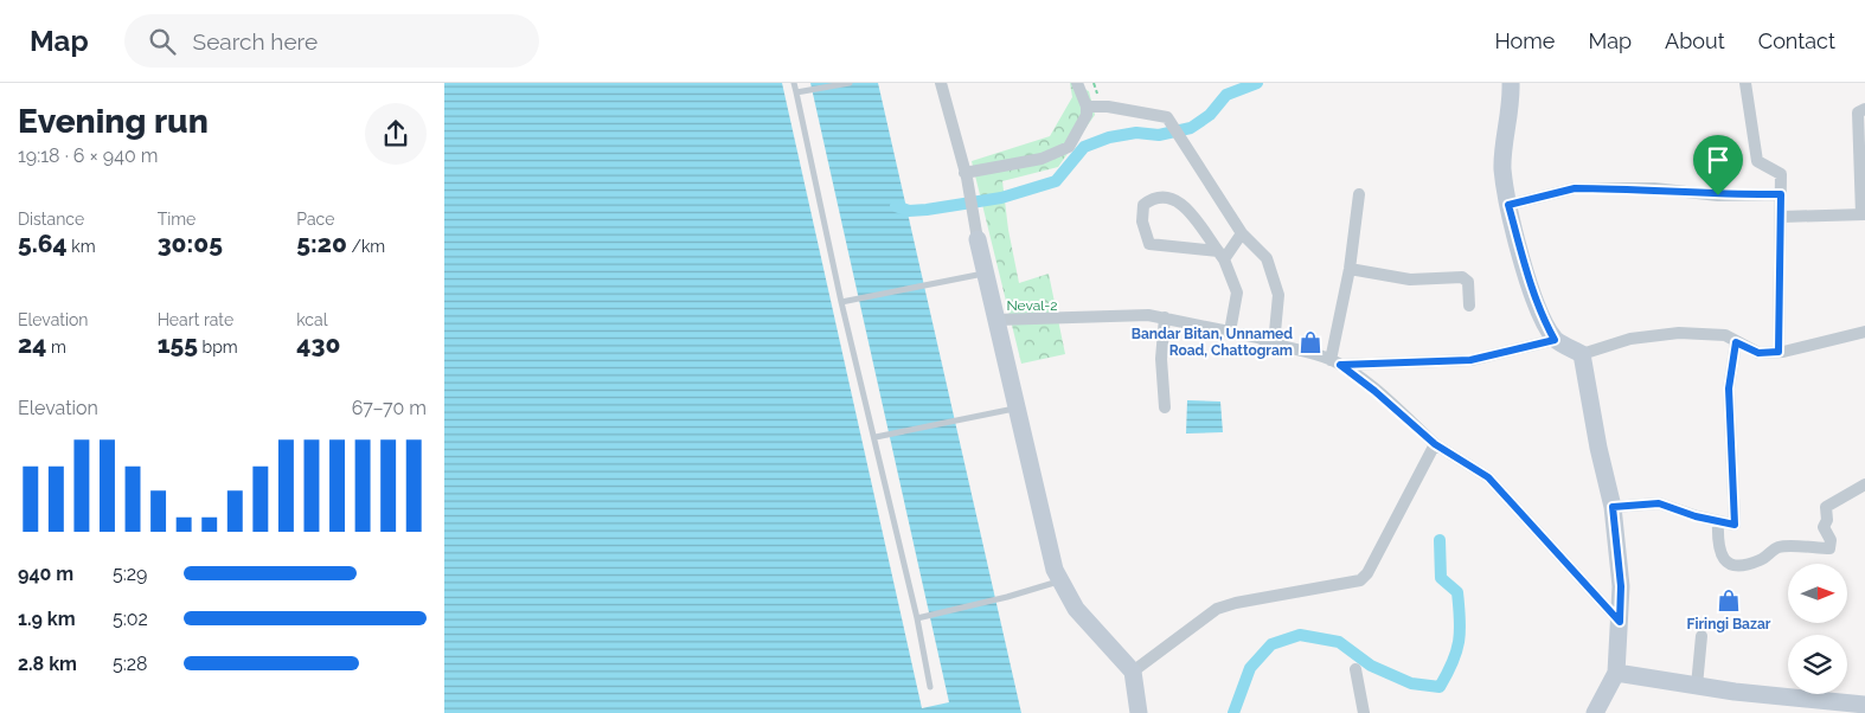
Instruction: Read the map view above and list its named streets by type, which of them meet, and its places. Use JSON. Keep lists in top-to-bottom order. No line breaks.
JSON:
{"parks":["Neval-2"],"places":{"shop":["Bandar Bitan, Unnamed Road, Chattogram","Firingi Bazar"]},"north":"right","page":{"header":"Map","search":"Search here","nav":["Home","Map","About","Contact"],"heading":["Evening run","19:18 · 6 × 940 m"],"stats":[["Distance","5.64 km"],["Time","30:05"],["Pace","5:20 /km"],["Elevation","24 m"],["Heart rate","155 bpm"],["kcal","430"]],"chart":["Elevation","67–70 m"],"list":[{"name":"940 m","note":"5:29"},{"name":"1.9 km","note":"5:02"},{"name":"2.8 km","note":"5:28"}]}}
